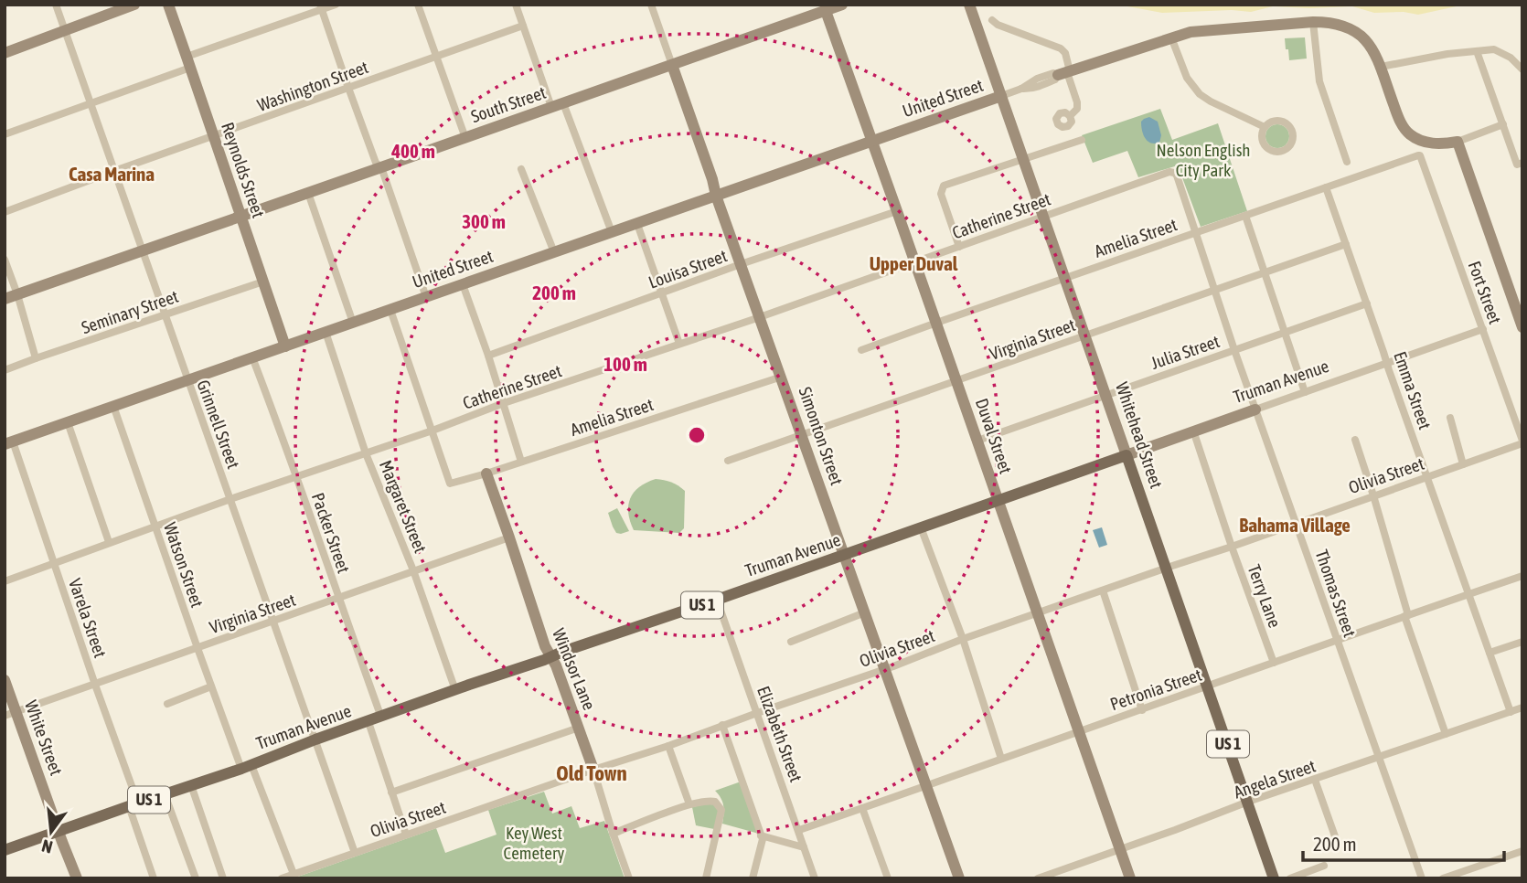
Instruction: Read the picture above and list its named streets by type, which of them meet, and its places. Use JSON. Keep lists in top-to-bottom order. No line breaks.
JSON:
{"streets":{"main road":["Truman Avenue","Whitehead Street","US 1"],"street":["Washington Street","United Street","South Street","Reynolds Street","Catherine Street","Amelia Street","Louisa Street","Fort Street","Seminary Street","Virginia Street","Julia Street","Emma Street","Grinnell Street","Simonton Street","Duval Street","Olivia Street","Margaret Street","Packer Street","Watson Street","Thomas Street","Terry Lane","Varela Street","Windsor Lane","Petronia Street","Elizabeth Street","White Street","Angela Street"]},"crossings":[["Washington Street","Reynolds Street"],["Washington Street","Grinnell Street"],["United Street","Reynolds Street"],["United Street","Grinnell Street"],["United Street","Whitehead Street"],["United Street","Simonton Street"],["United Street","Duval Street"],["United Street","Margaret Street"],["United Street","Packer Street"],["United Street","Watson Street"],["United Street","Varela Street"],["South Street","Reynolds Street"],["South Street","Grinnell Street"],["South Street","Simonton Street"],["South Street","Duval Street"],["Reynolds Street","Seminary Street"],["Catherine Street","Amelia Street"],["Catherine Street","Grinnell Street"],["Catherine Street","Whitehead Street"],["Catherine Street","Simonton Street"],["Catherine Street","Duval Street"],["Catherine Street","Margaret Street"],["Catherine Street","Packer Street"],["Catherine Street","Watson Street"],["Catherine Street","Thomas Street"],["Catherine Street","Varela Street"],["Amelia Street","Fort Street"],["Amelia Street","Emma Street"],["Amelia Street","Whitehead Street"],["Amelia Street","Simonton Street"],["Amelia Street","Duval Street"],["Amelia Street","Thomas Street"],["Amelia Street","Windsor Lane"],["Louisa Street","Simonton Street"],["Louisa Street","Duval Street"],["Fort Street","Truman Avenue"],["Fort Street","Olivia Street"],["Seminary Street","Grinnell Street"],["Virginia Street","Emma Street"],["Virginia Street","Grinnell Street"],["Virginia Street","Whitehead Street"],["Virginia Street","Simonton Street"],["Virginia Street","Duval Street"],["Virginia Street","Margaret Street"],["Virginia Street","Packer Street"],["Virginia Street","Watson Street"],["Virginia Street","Thomas Street"],["Virginia Street","Varela Street"],["Virginia Street","Windsor Lane"],["Virginia Street","White Street"],["Julia Street","Emma Street"],["Julia Street","Whitehead Street"],["Julia Street","Duval Street"],["Julia Street","Thomas Street"],["Truman Avenue","Emma Street"],["Truman Avenue","Grinnell Street"],["Truman Avenue","Whitehead Street"],["Truman Avenue","Simonton Street"],["Truman Avenue","Duval Street"],["Truman Avenue","Margaret Street"],["Truman Avenue","Packer Street"],["Truman Avenue","Watson Street"],["Truman Avenue","Thomas Street"],["Truman Avenue","Terry Lane"],["Truman Avenue","Varela Street"],["Truman Avenue","Windsor Lane"],["Truman Avenue","Elizabeth Street"],["Truman Avenue","White Street"],["Emma Street","Olivia Street"],["Emma Street","Petronia Street"],["Emma Street","Angela Street"],["Grinnell Street","Olivia Street"],["Whitehead Street","Olivia Street"],["Whitehead Street","Petronia Street"],["Whitehead Street","Angela Street"],["Simonton Street","Olivia Street"],["Simonton Street","Petronia Street"],["Duval Street","Olivia Street"],["Duval Street","Petronia Street"],["Duval Street","Angela Street"],["Olivia Street","Watson Street"],["Olivia Street","Thomas Street"],["Olivia Street","Terry Lane"],["Olivia Street","Windsor Lane"],["Olivia Street","Elizabeth Street"],["Thomas Street","Petronia Street"],["Thomas Street","Angela Street"],["Terry Lane","Petronia Street"],["Petronia Street","Elizabeth Street"]],"districts":["Casa Marina","Upper Duval","Bahama Village","Old Town"],"parks":["Nelson English City Park","Key West Cemetery"],"scale_bar":"200 m","north":"bottom","rings":["400 m","300 m","200 m","100 m"]}
